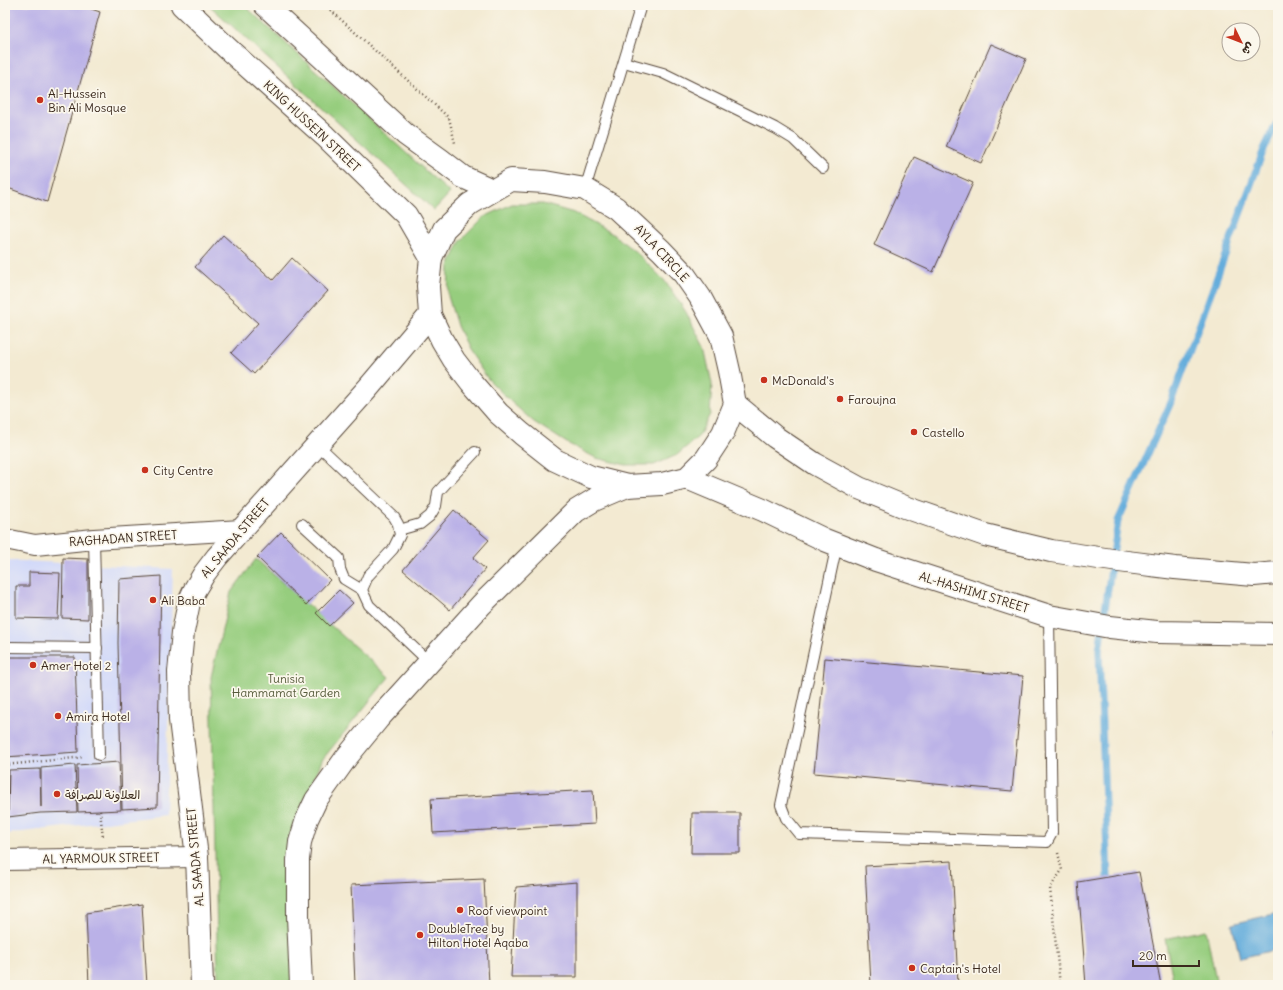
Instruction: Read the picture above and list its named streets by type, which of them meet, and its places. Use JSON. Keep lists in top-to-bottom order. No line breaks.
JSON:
{"streets":{"main road":["KING HUSSEIN STREET","AYLA CIRCLE","AL SAADA STREET","AL-HASHIMI STREET"],"street":["RAGHADAN STREET","AL YARMOUK STREET"]},"crossings":[["KING HUSSEIN STREET","AYLA CIRCLE"],["AYLA CIRCLE","AL SAADA STREET"],["AYLA CIRCLE","AL-HASHIMI STREET"],["RAGHADAN STREET","AL SAADA STREET"],["AL SAADA STREET","AL YARMOUK STREET"]],"parks":["Tunisia Hammamat Garden"],"places":["Al-Hussein Bin Ali Mosque","McDonald's","Faroujna","Castello","City Centre","Ali Baba","Amer Hotel 2","Amira Hotel","العلاونة للصرافة","Roof viewpoint","DoubleTree by Hilton Hotel Aqaba","Captain's Hotel"],"scale_bar":"20 m","north":"bottom right"}
